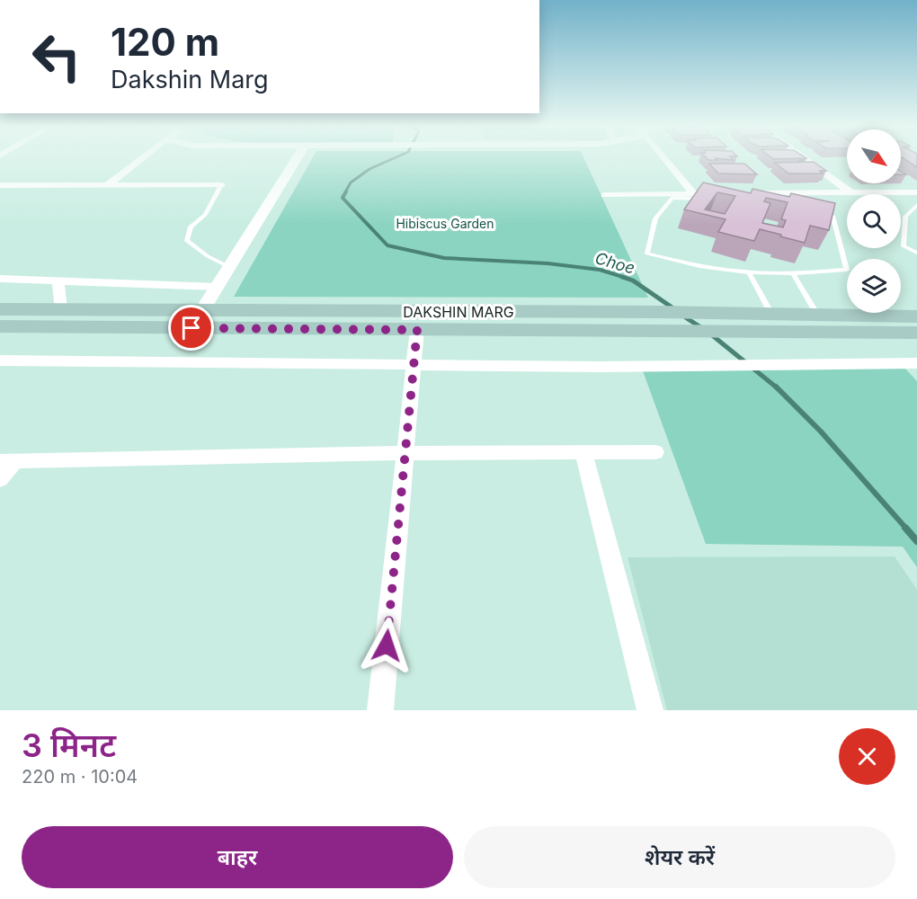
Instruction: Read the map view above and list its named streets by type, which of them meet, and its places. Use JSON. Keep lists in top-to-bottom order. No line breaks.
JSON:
{"streets":{"main road":["DAKSHIN MARG"]},"water":["Choe"],"parks":["Hibiscus Garden"],"north":"bottom right","page":{"turn":["120 m","Dakshin Marg"],"heading":["3 मिनट","220 m · 10:04"],"buttons":["बाहर","शेयर करें"]}}
